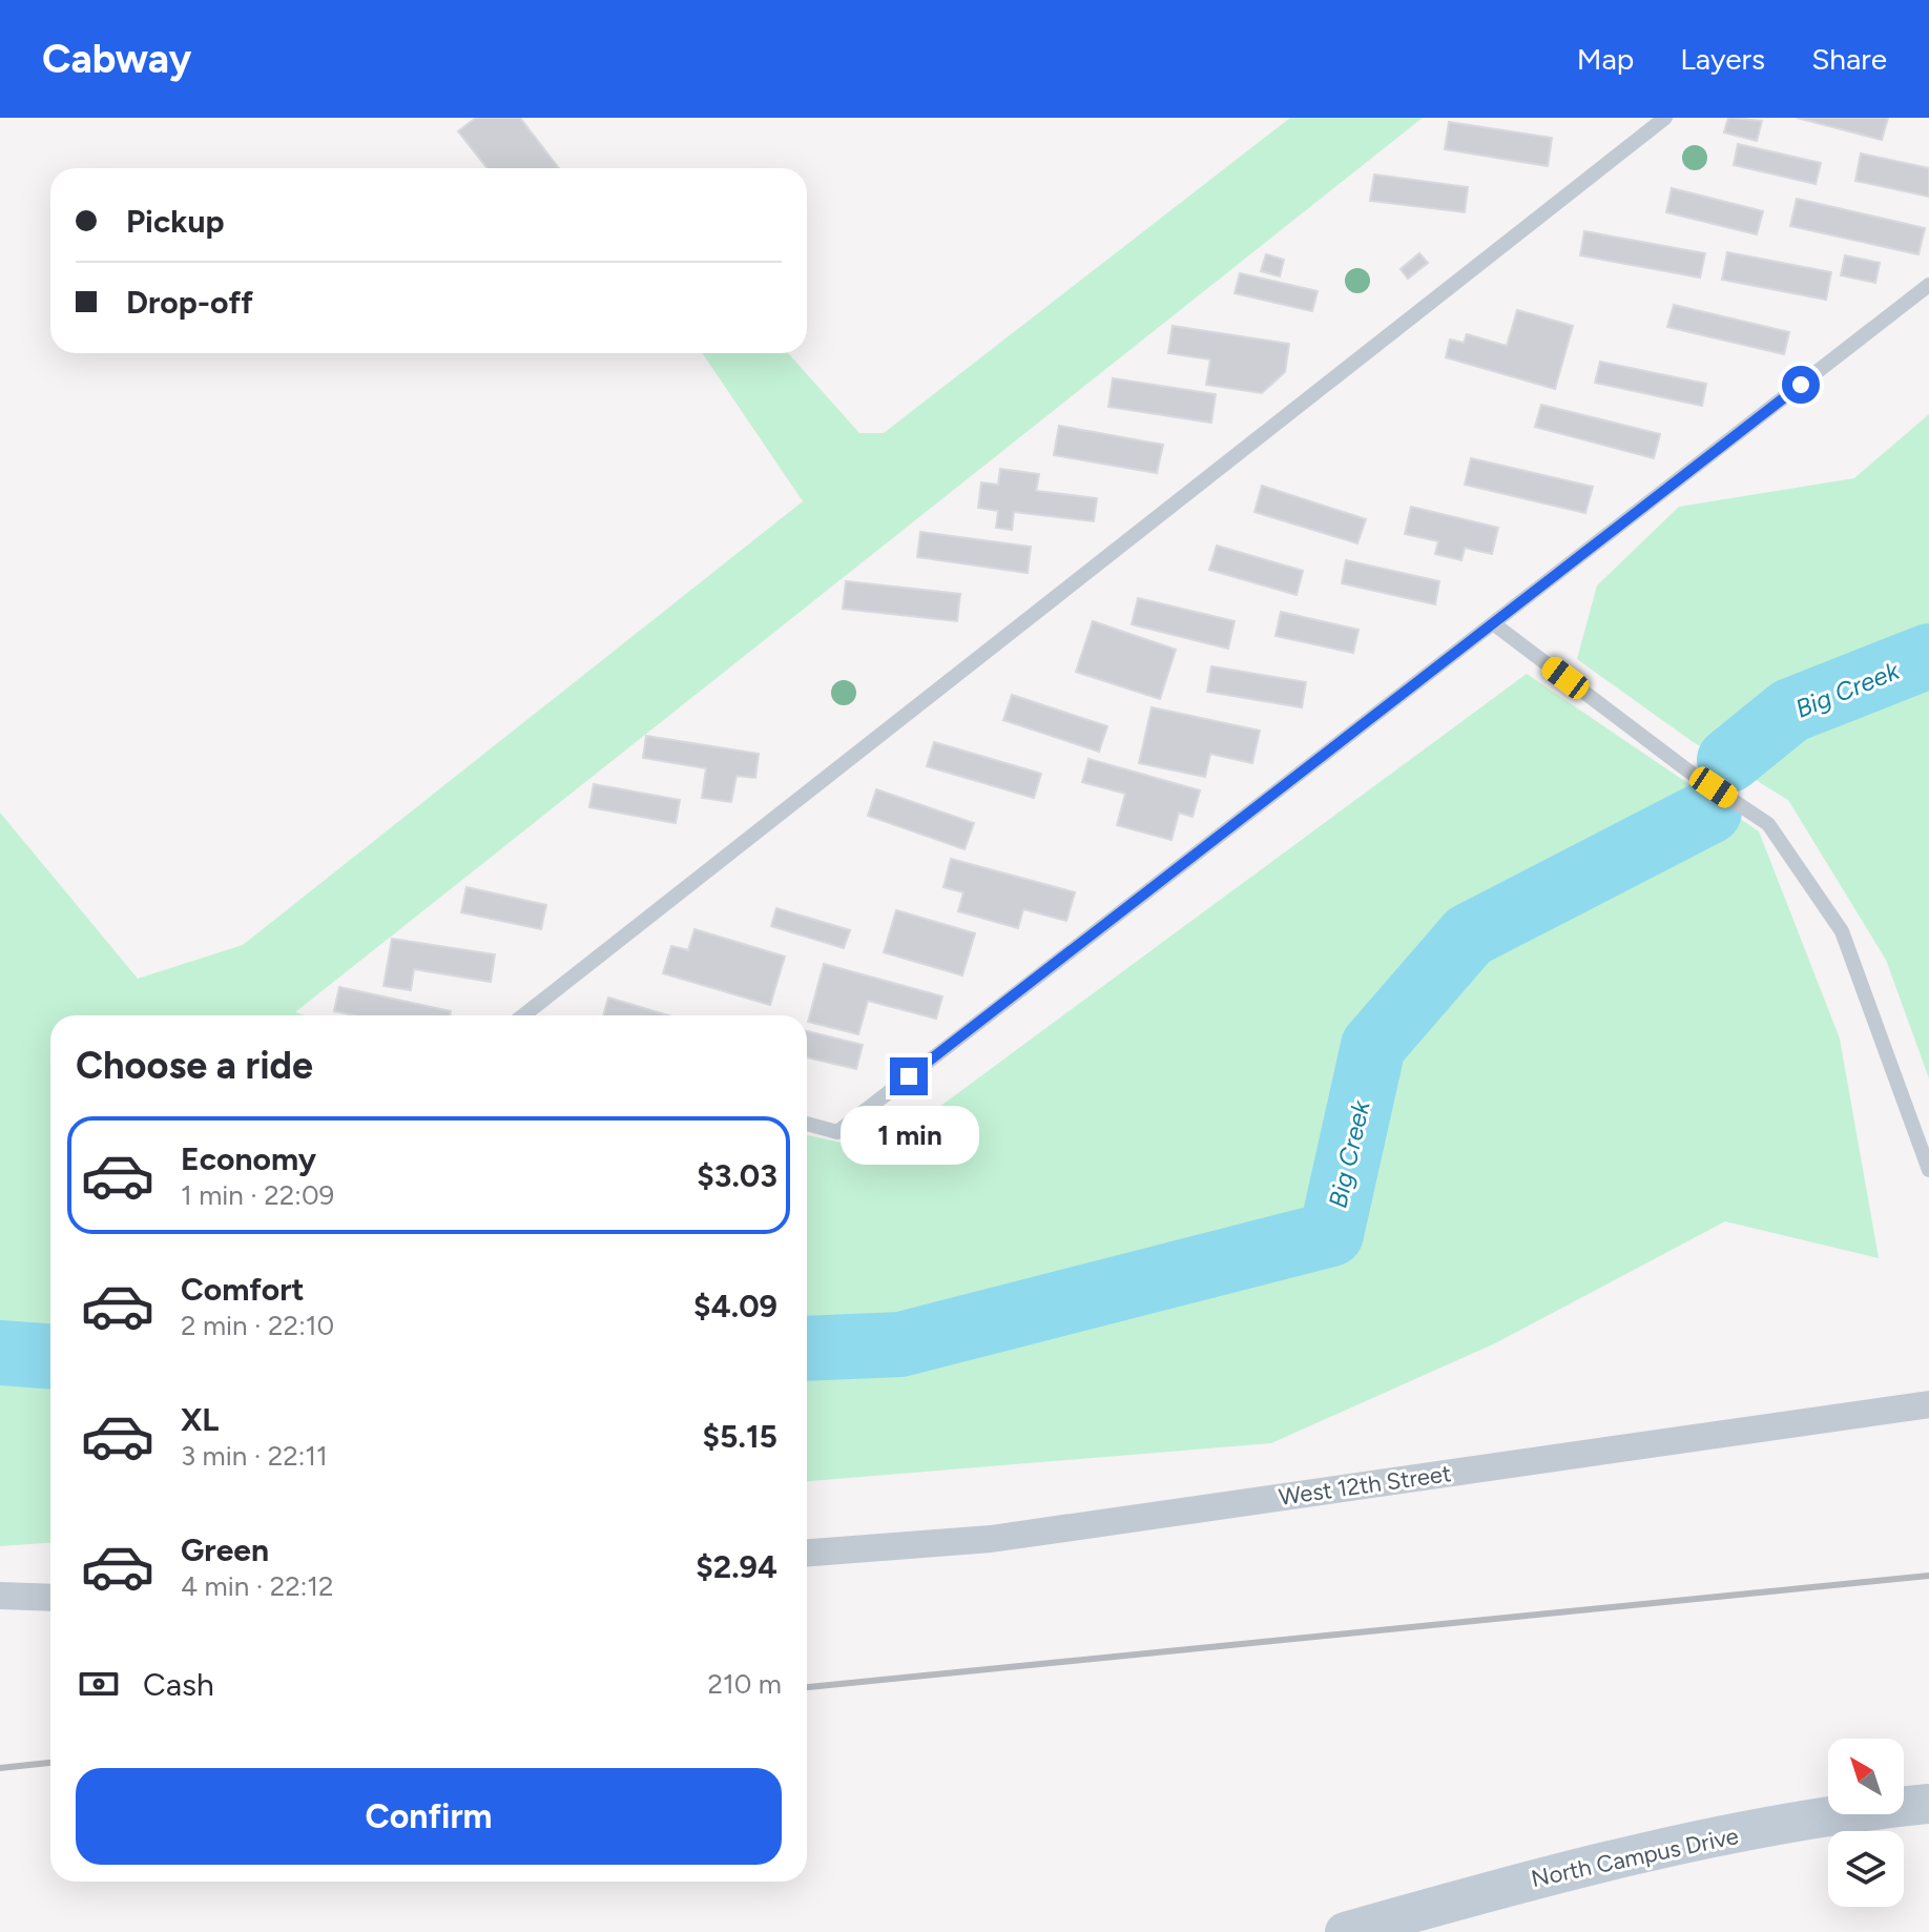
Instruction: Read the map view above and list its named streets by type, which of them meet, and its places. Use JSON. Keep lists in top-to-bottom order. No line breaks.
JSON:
{"streets":{"main road":["North Campus Drive"],"street":["West 12th Street"]},"water":["Big Creek"],"north":"top left","page":{"header":"Cabway","nav":["Map","Layers","Share"],"banner":["Pickup","Drop-off"],"heading":"Choose a ride","bubble":"1 min","list":[{"name":"Economy","note":"1 min · 22:09","value":"$3.03"},{"name":"Comfort","note":"2 min · 22:10","value":"$4.09"},{"name":"XL","note":"3 min · 22:11","value":"$5.15"},{"name":"Green","note":"4 min · 22:12","value":"$2.94"}],"pay":["Cash","210 m"],"buttons":"Confirm"}}
